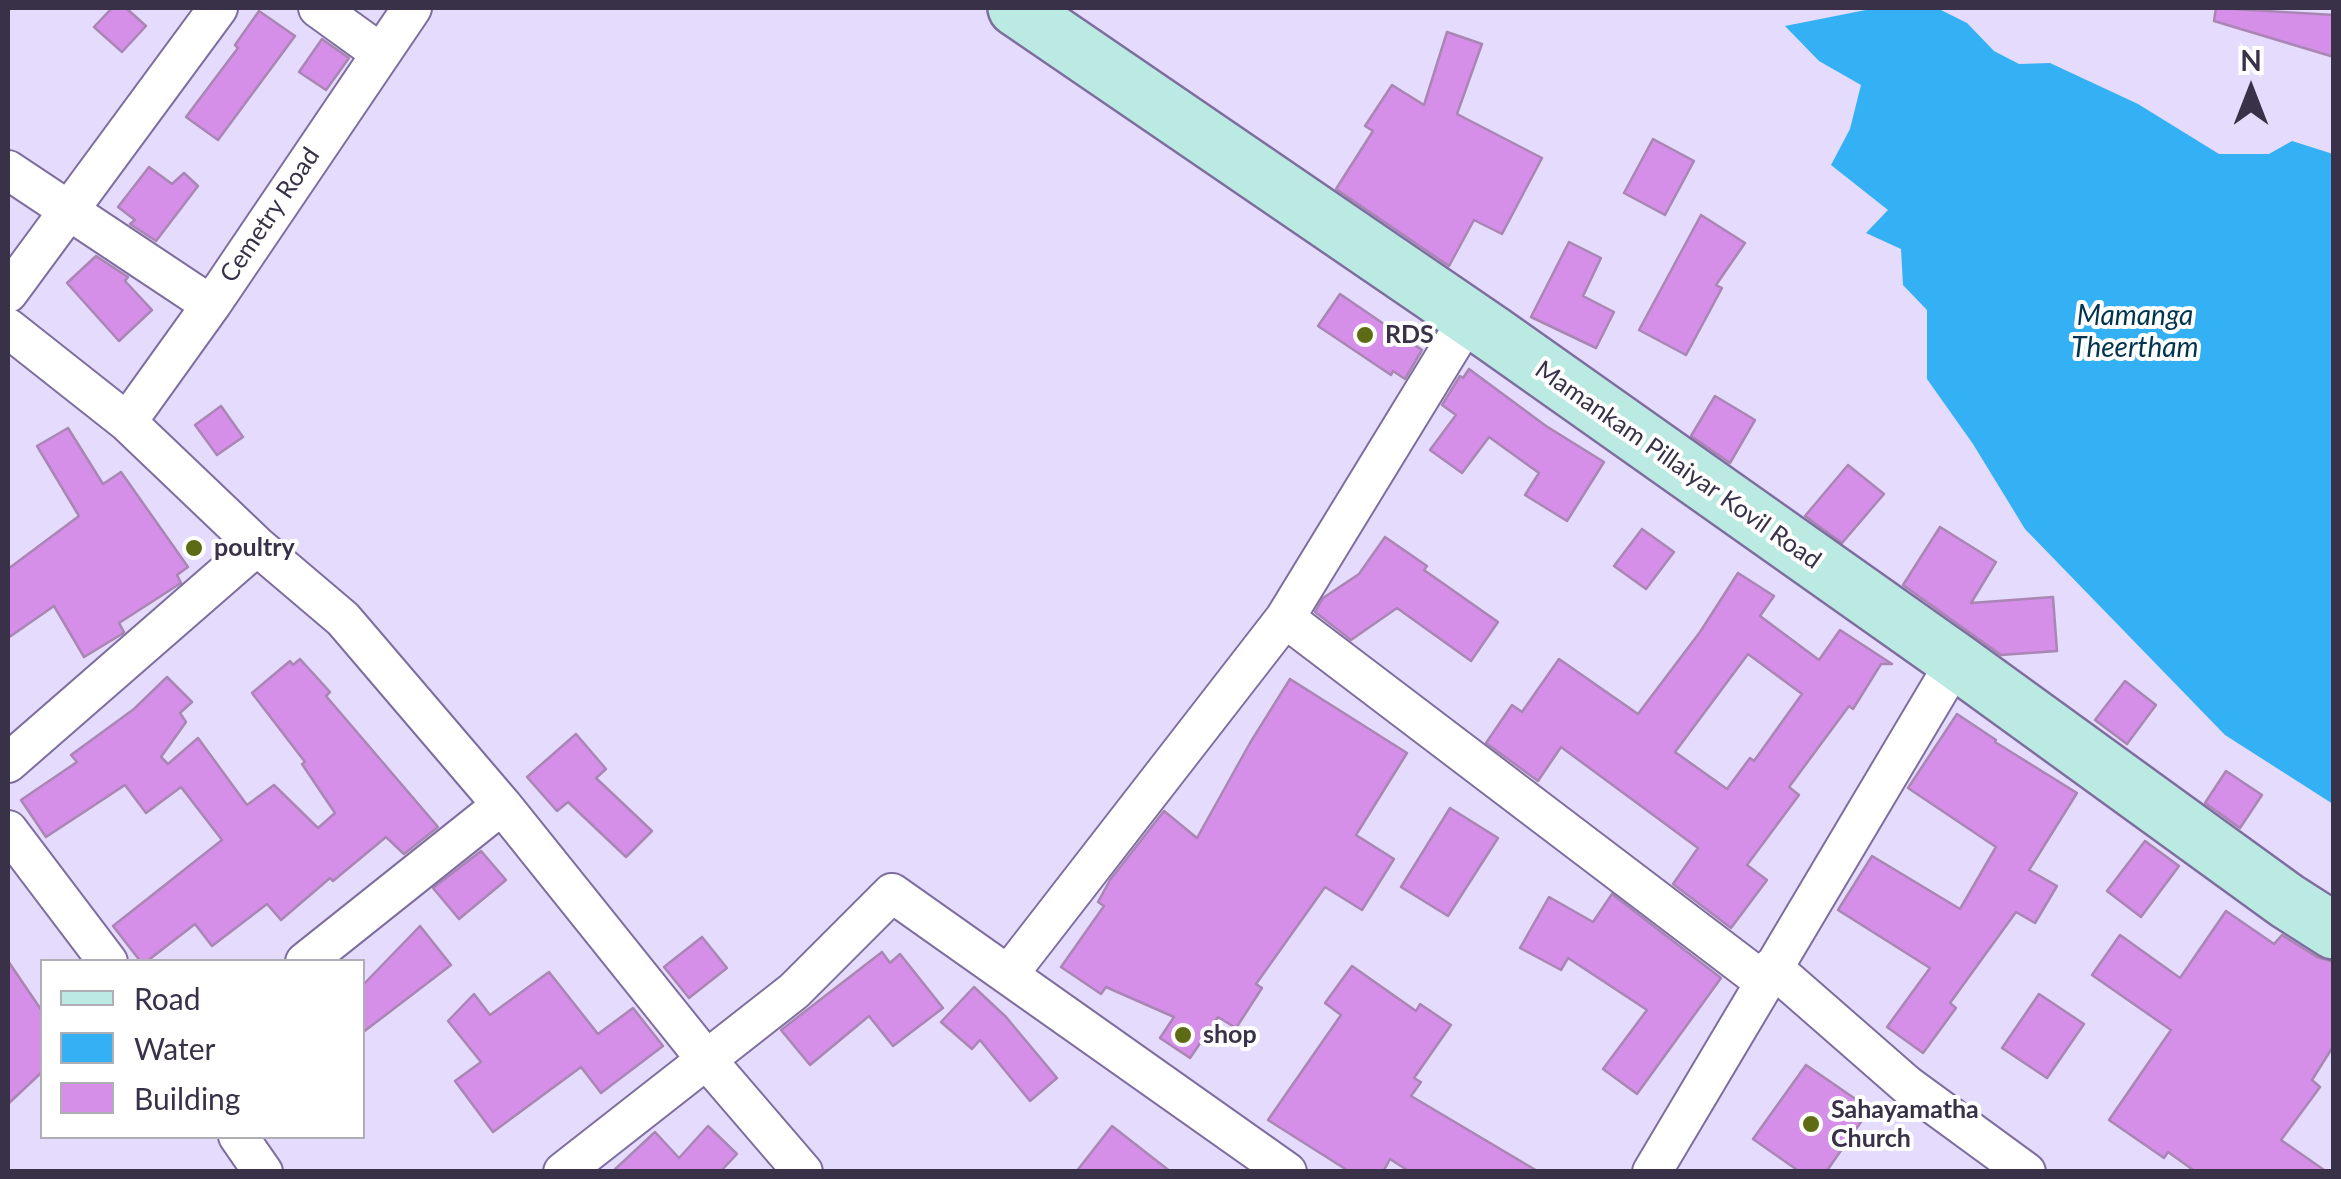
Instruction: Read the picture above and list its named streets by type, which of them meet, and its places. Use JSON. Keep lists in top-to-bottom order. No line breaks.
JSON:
{"streets":{"main road":["Mamankam Pillaiyar Kovil Road"],"street":["Cemetry Road"]},"water":["Mamanga Theertham"],"places":["RDS","poultry","shop","Sahayamatha Church"],"legend":["Road","Water","Building"],"north":"top"}
